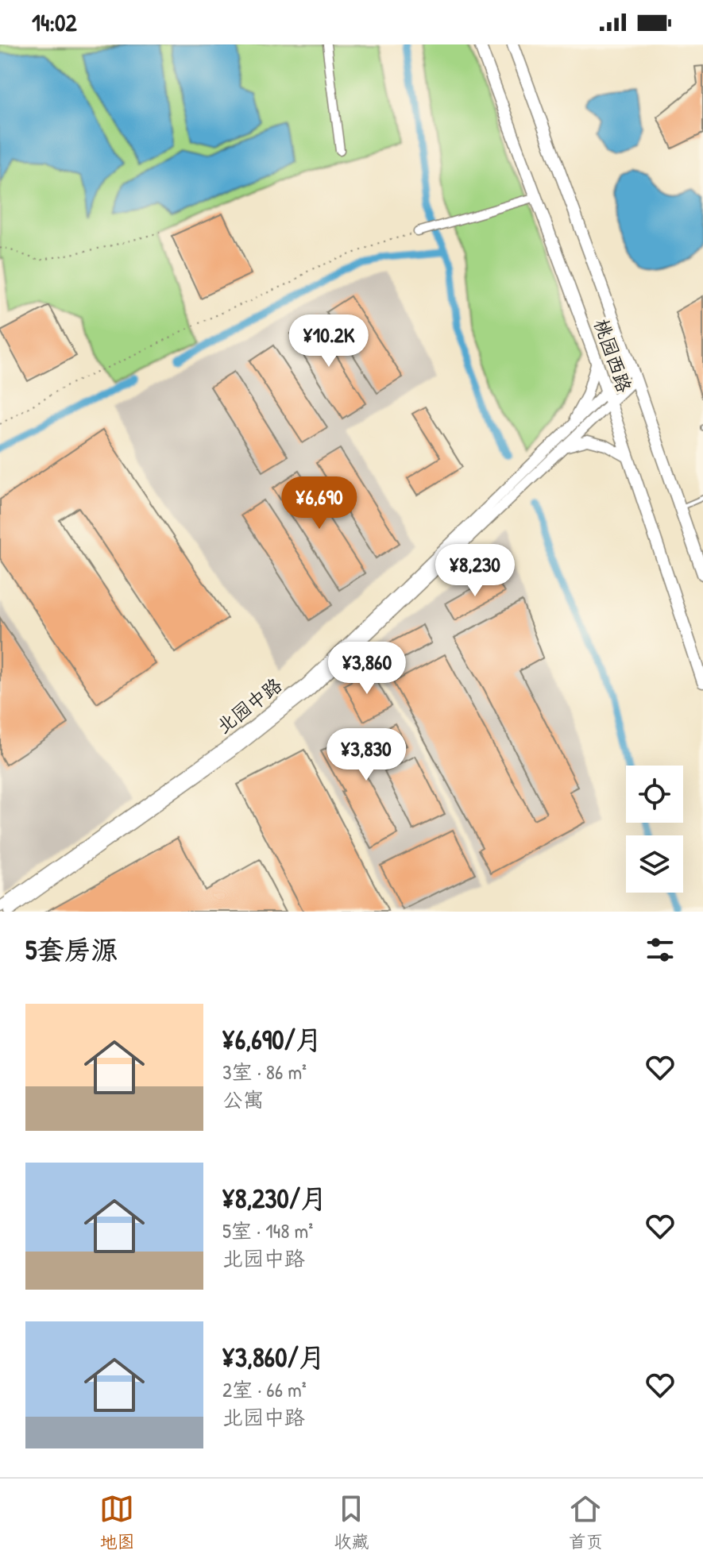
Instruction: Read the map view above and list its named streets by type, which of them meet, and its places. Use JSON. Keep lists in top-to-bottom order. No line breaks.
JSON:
{"streets":{"main road":["桃园西路"],"street":["北园中路"]},"crossings":[["桃园西路","北园中路"]],"page":{"status":"14:02","price":["¥10.2K","¥6,690","¥8,230","¥3,860","¥3,830"],"heading":"5套房源","list":[{"name":"¥6,690/月","note":"3室 · 86 m² · 公寓"},{"name":"¥8,230/月","note":"5室 · 148 m² · 北园中路"},{"name":"¥3,860/月","note":"2室 · 66 m² · 北园中路"}],"tabs":["地图","收藏","首页"]}}
